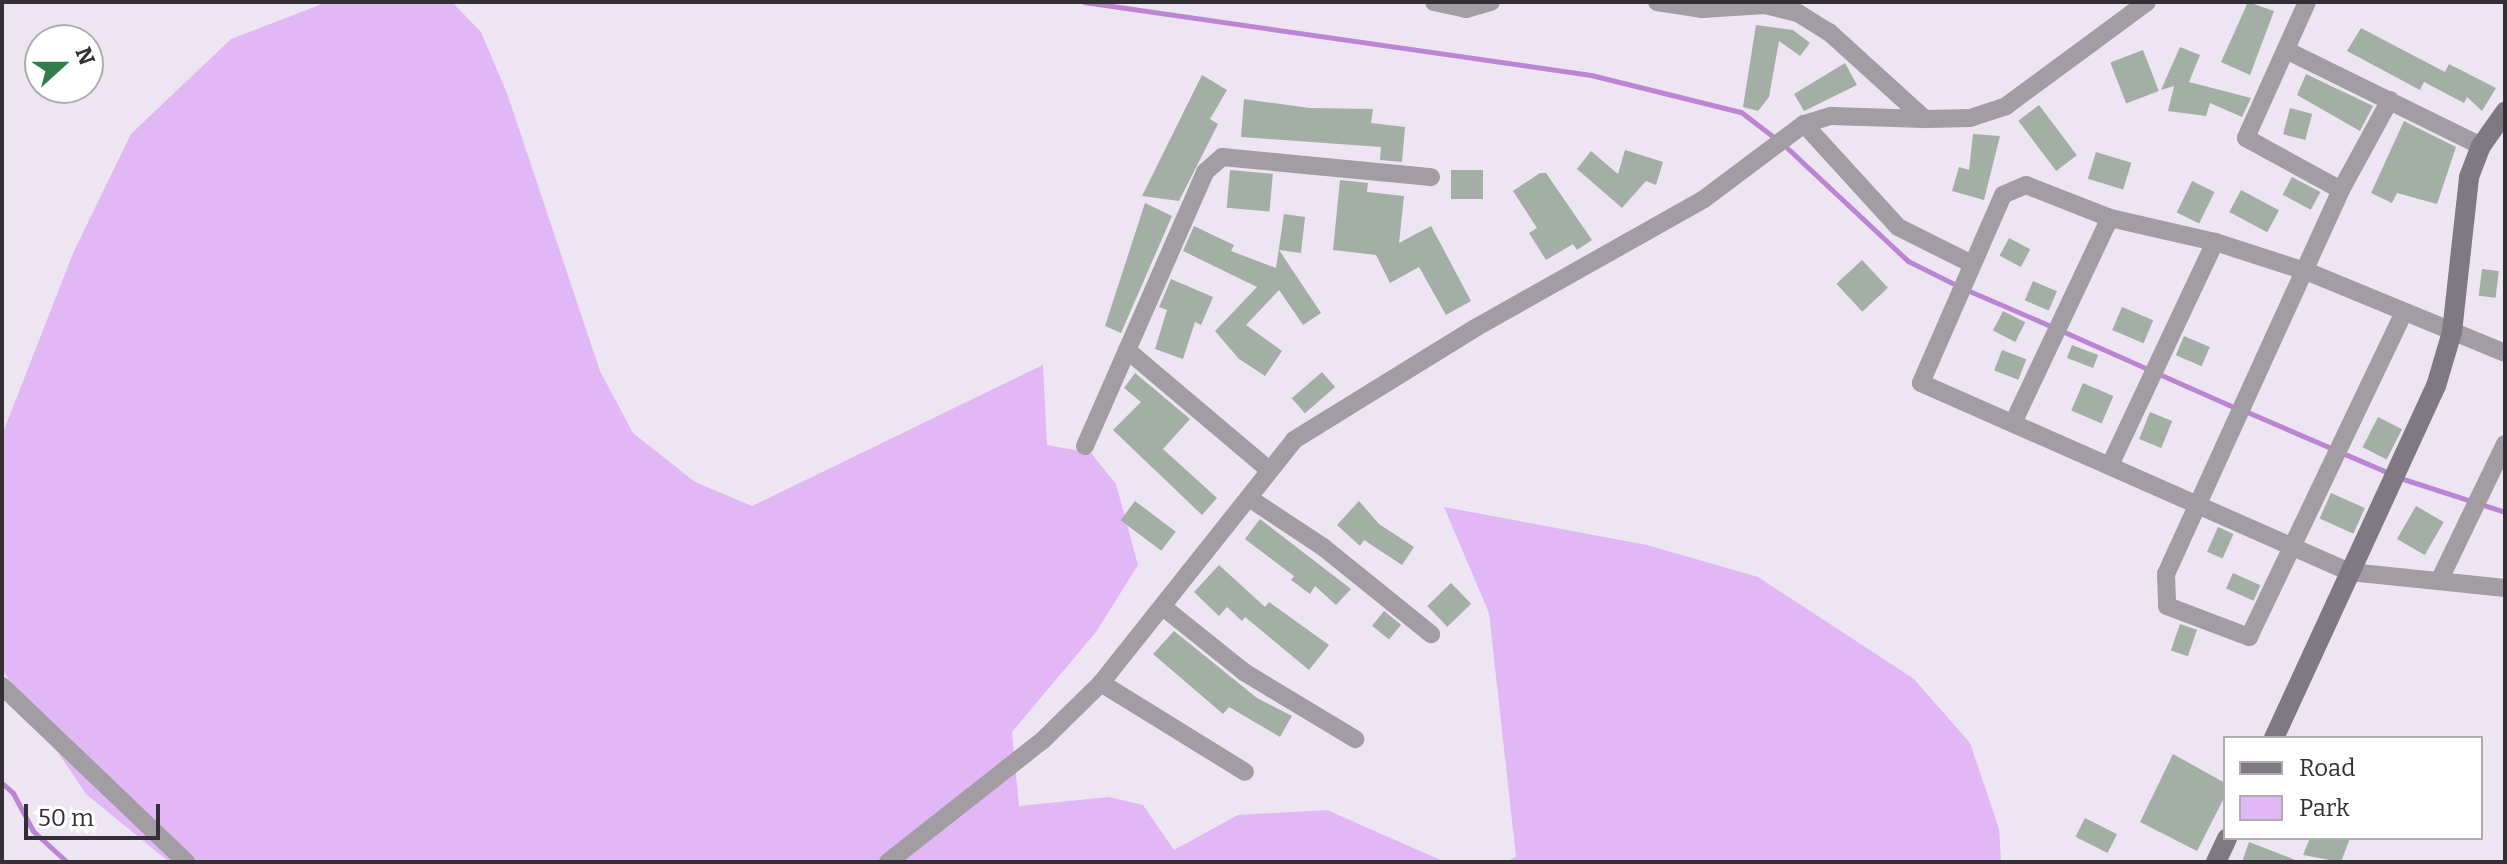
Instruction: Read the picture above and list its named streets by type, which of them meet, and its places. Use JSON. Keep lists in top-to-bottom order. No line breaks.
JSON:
{"legend":["Road","Park"],"scale_bar":"50 m","north":"right"}
